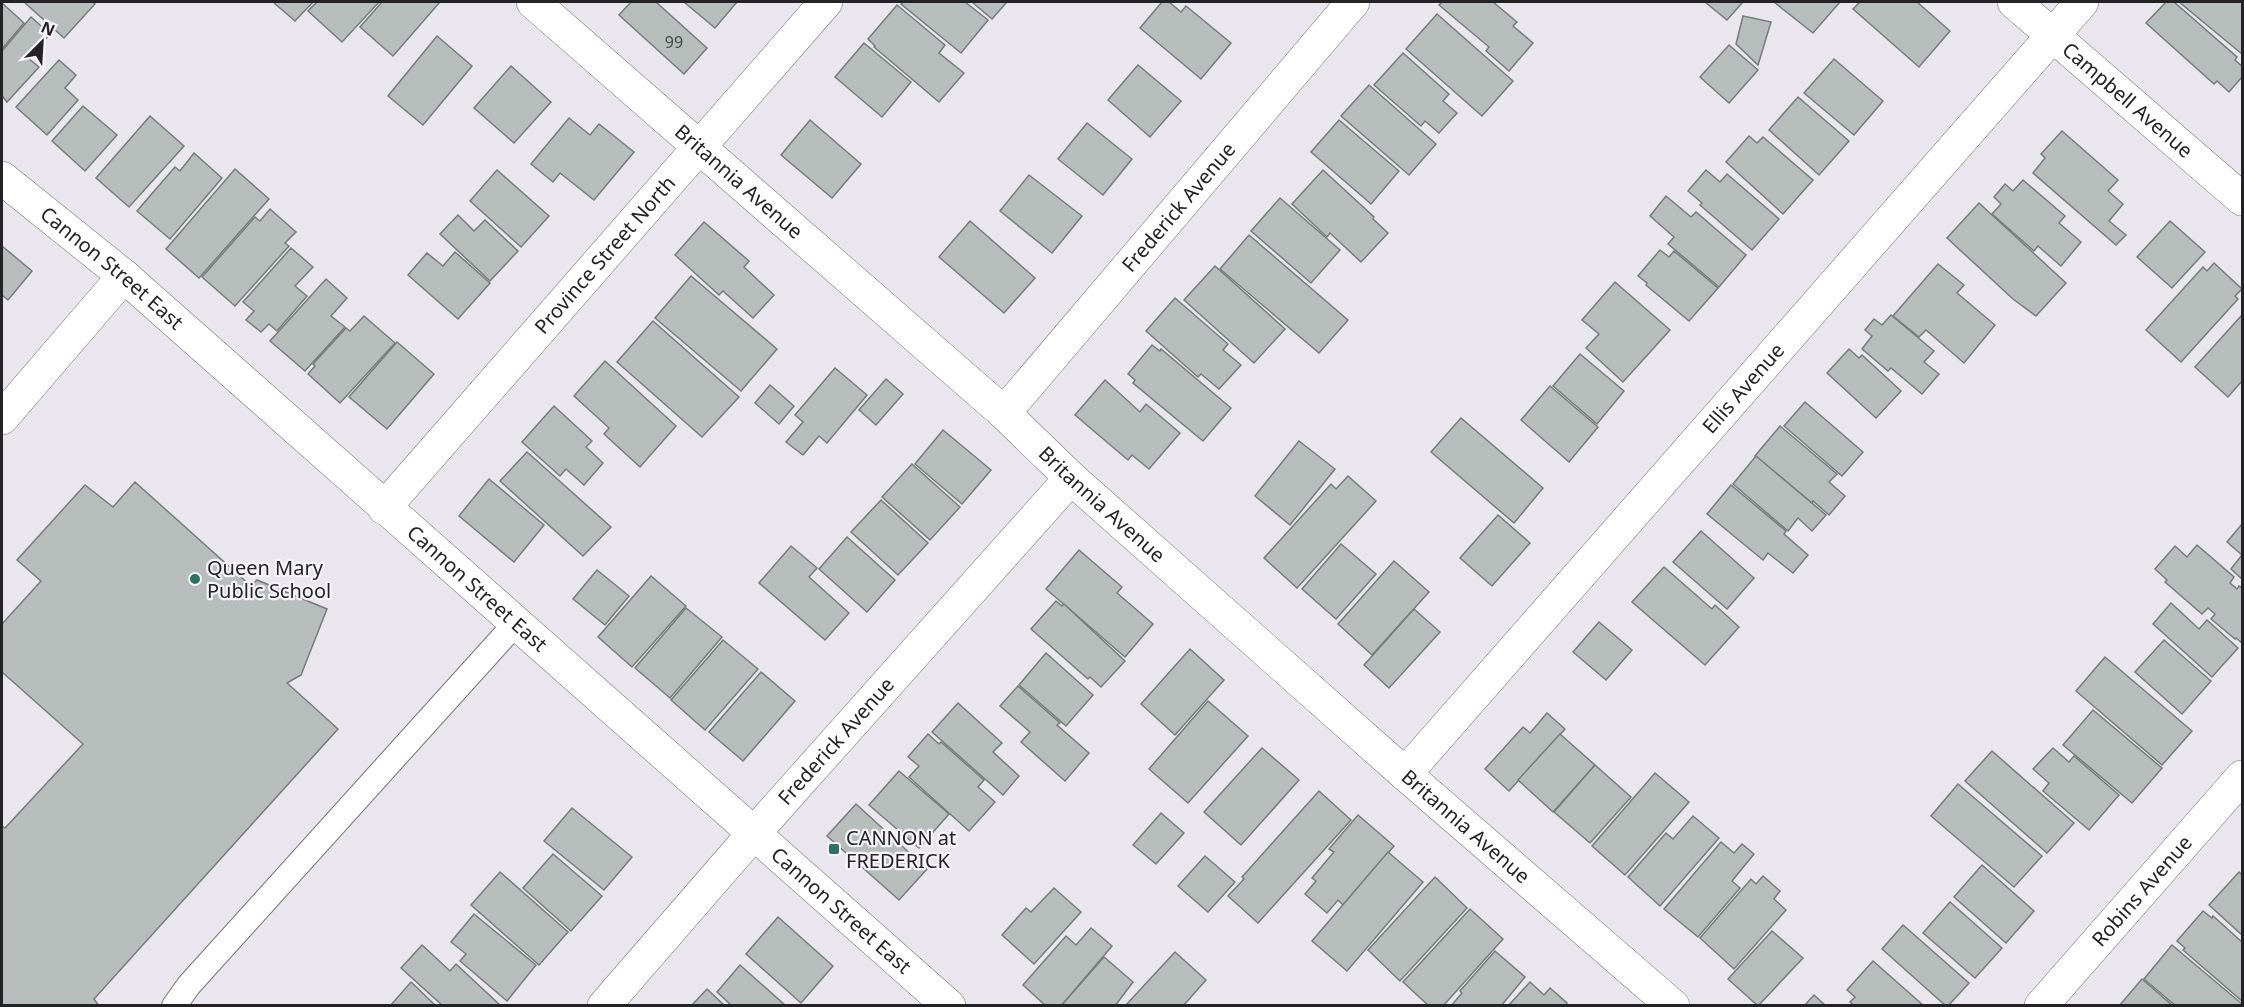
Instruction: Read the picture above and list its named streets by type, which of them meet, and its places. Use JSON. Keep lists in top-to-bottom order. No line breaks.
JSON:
{"streets":{"street":["Campbell Avenue","Britannia Avenue","Frederick Avenue","Province Street North","Cannon Street East","Ellis Avenue","Robins Avenue"]},"crossings":[["Campbell Avenue","Ellis Avenue"],["Britannia Avenue","Frederick Avenue"],["Britannia Avenue","Province Street North"],["Britannia Avenue","Ellis Avenue"],["Frederick Avenue","Cannon Street East"],["Province Street North","Cannon Street East"]],"places":{"other":["Queen Mary Public School"],"transit":["CANNON at FREDERICK"]},"house_numbers":["99"],"north":"top right"}
